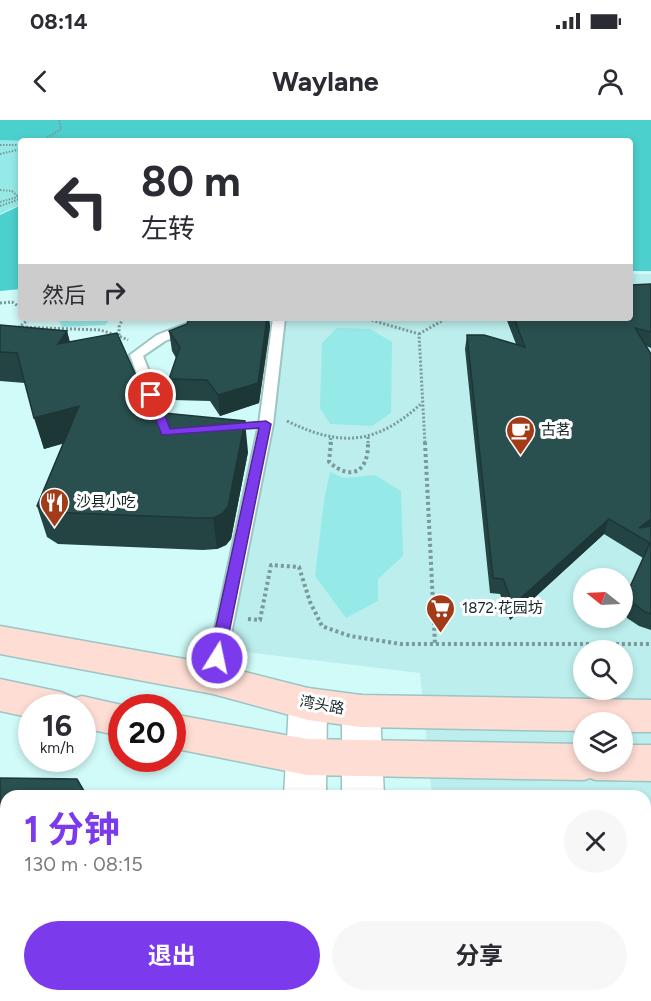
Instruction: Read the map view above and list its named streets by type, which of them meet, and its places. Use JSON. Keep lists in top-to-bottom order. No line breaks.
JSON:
{"streets":{"main road":["湾头路"]},"places":{"cafe":["古茗"],"restaurant":["沙县小吃"],"supermarket":["1872·花园坊"]},"north":"left","page":{"status":"08:14","header":"Waylane","turn":["80 m","左转"],"then":"然后","speed":"16 km/h","limit":"20","heading":["1 分钟","130 m · 08:15"],"buttons":["退出","分享"]}}
